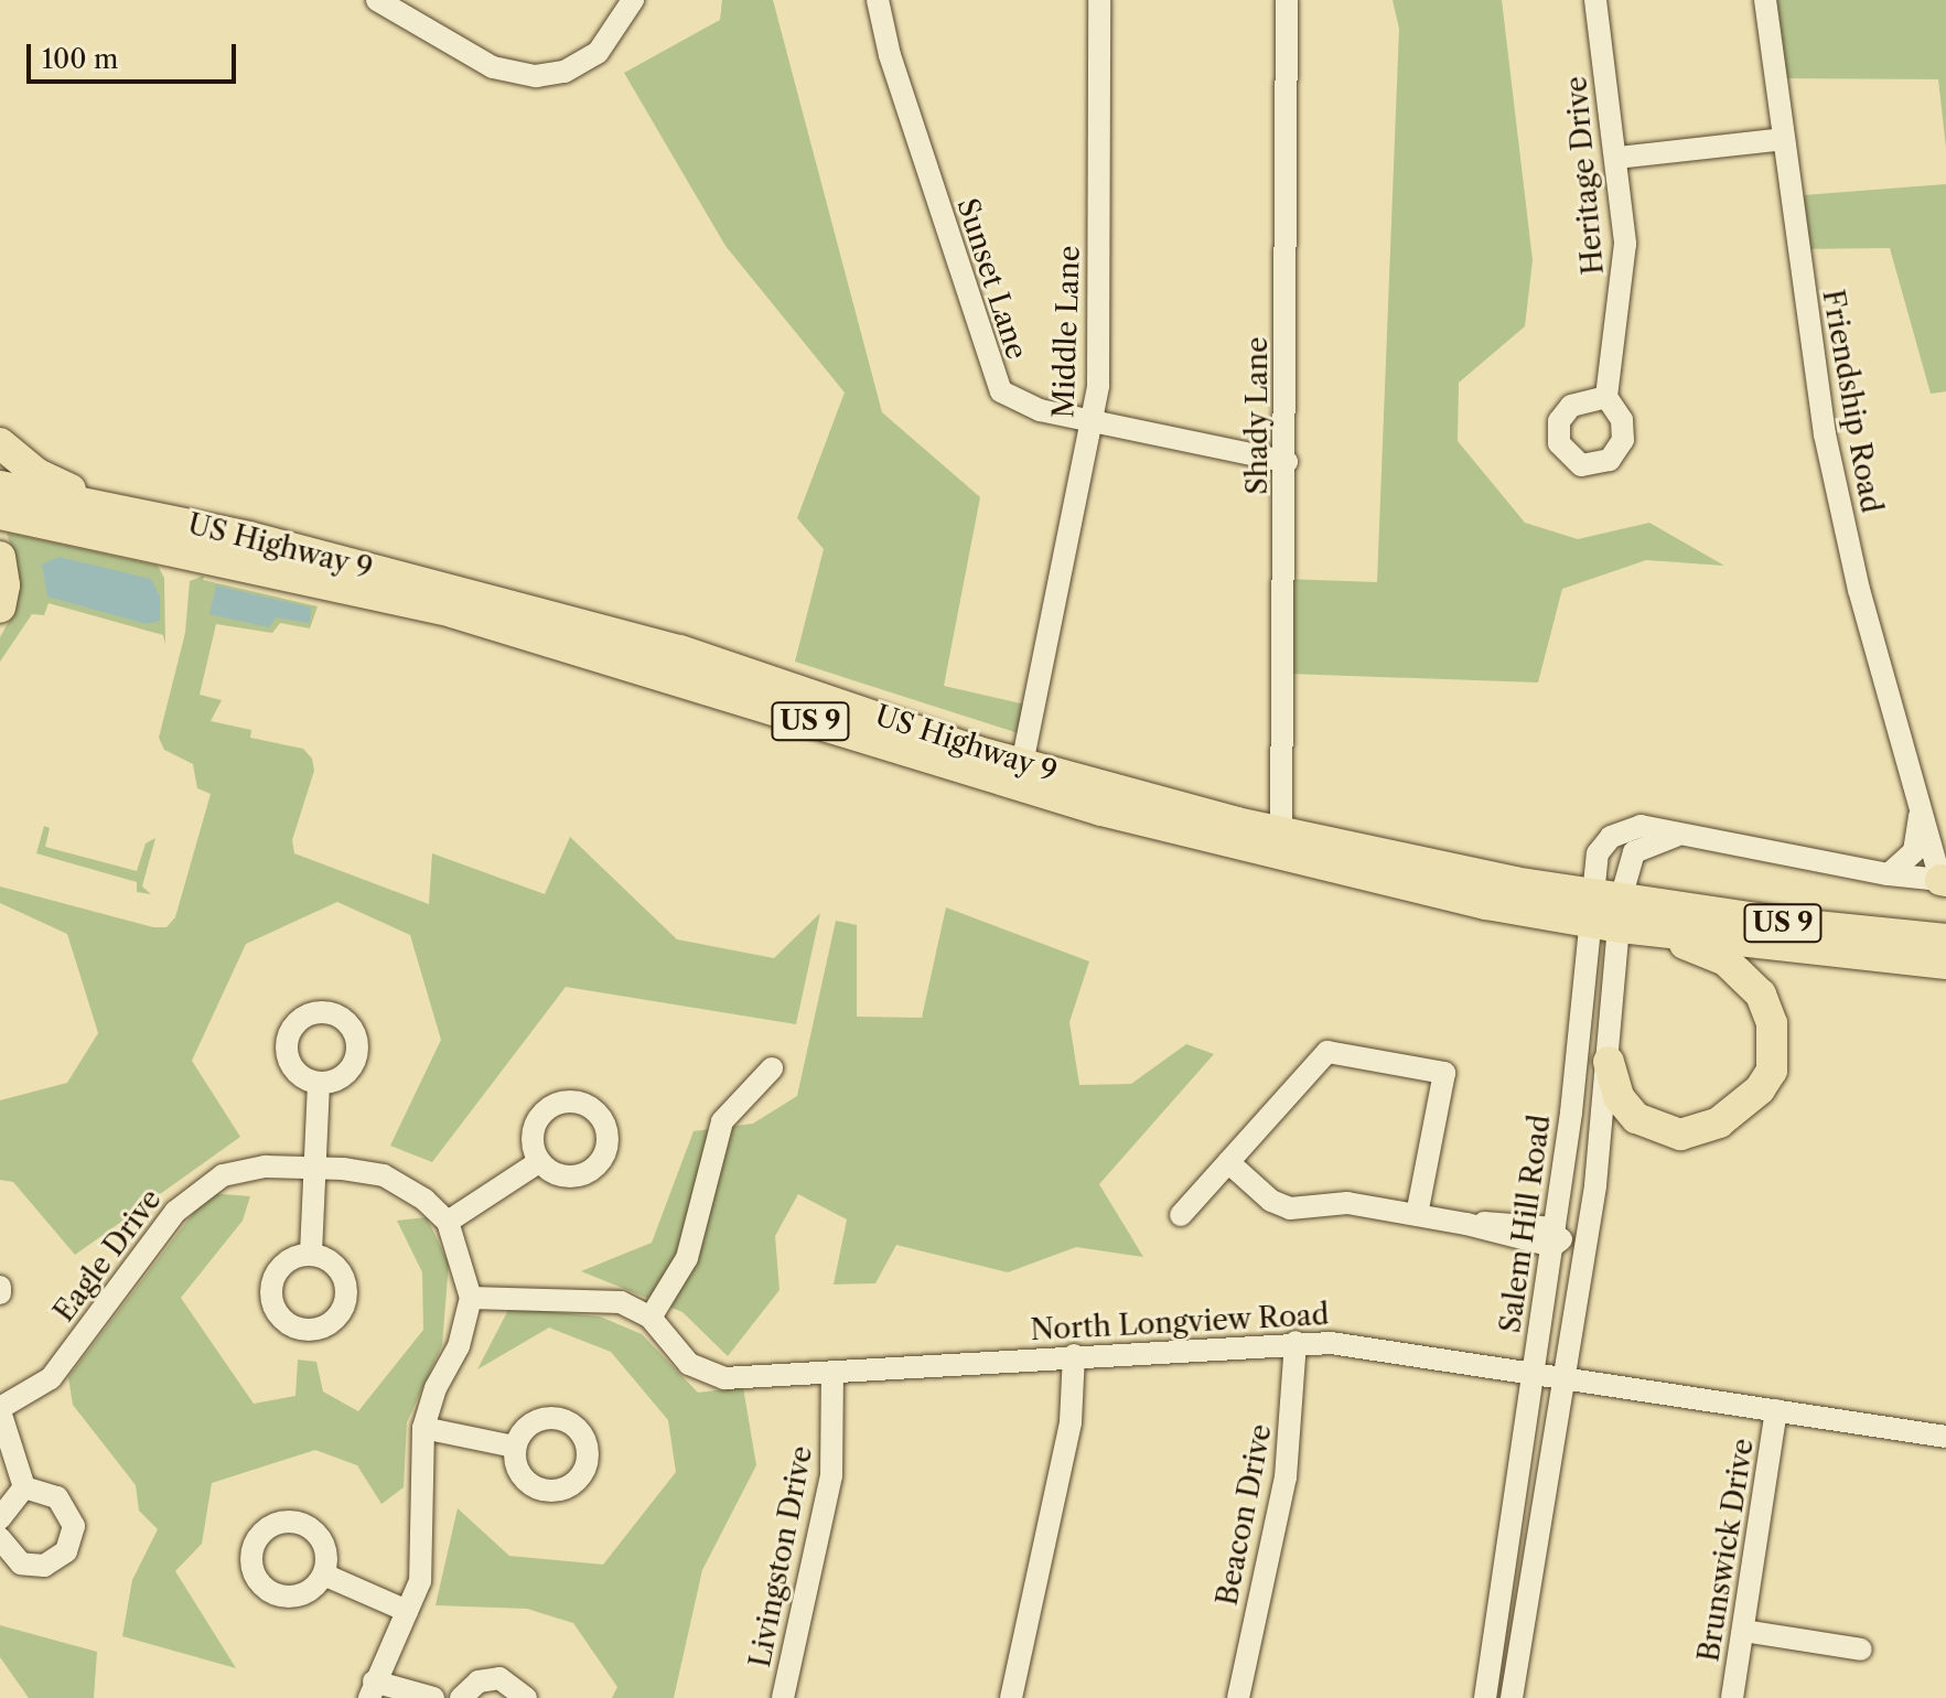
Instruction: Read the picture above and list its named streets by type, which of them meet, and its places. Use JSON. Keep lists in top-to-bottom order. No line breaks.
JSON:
{"streets":{"highway":["US Highway 9","US 9"],"street":["Heritage Drive","Sunset Lane","Middle Lane","Friendship Road","Shady Lane","Salem Hill Road","Eagle Drive","North Longview Road","Beacon Drive","Brunswick Drive","Livingston Drive"]},"crossings":[["Sunset Lane","Middle Lane"],["Sunset Lane","Shady Lane"],["Middle Lane","US Highway 9"],["Friendship Road","Salem Hill Road"],["Shady Lane","US Highway 9"],["US Highway 9","Salem Hill Road"],["Salem Hill Road","North Longview Road"],["North Longview Road","Beacon Drive"],["North Longview Road","Brunswick Drive"],["North Longview Road","Livingston Drive"]],"scale_bar":"100 m"}
